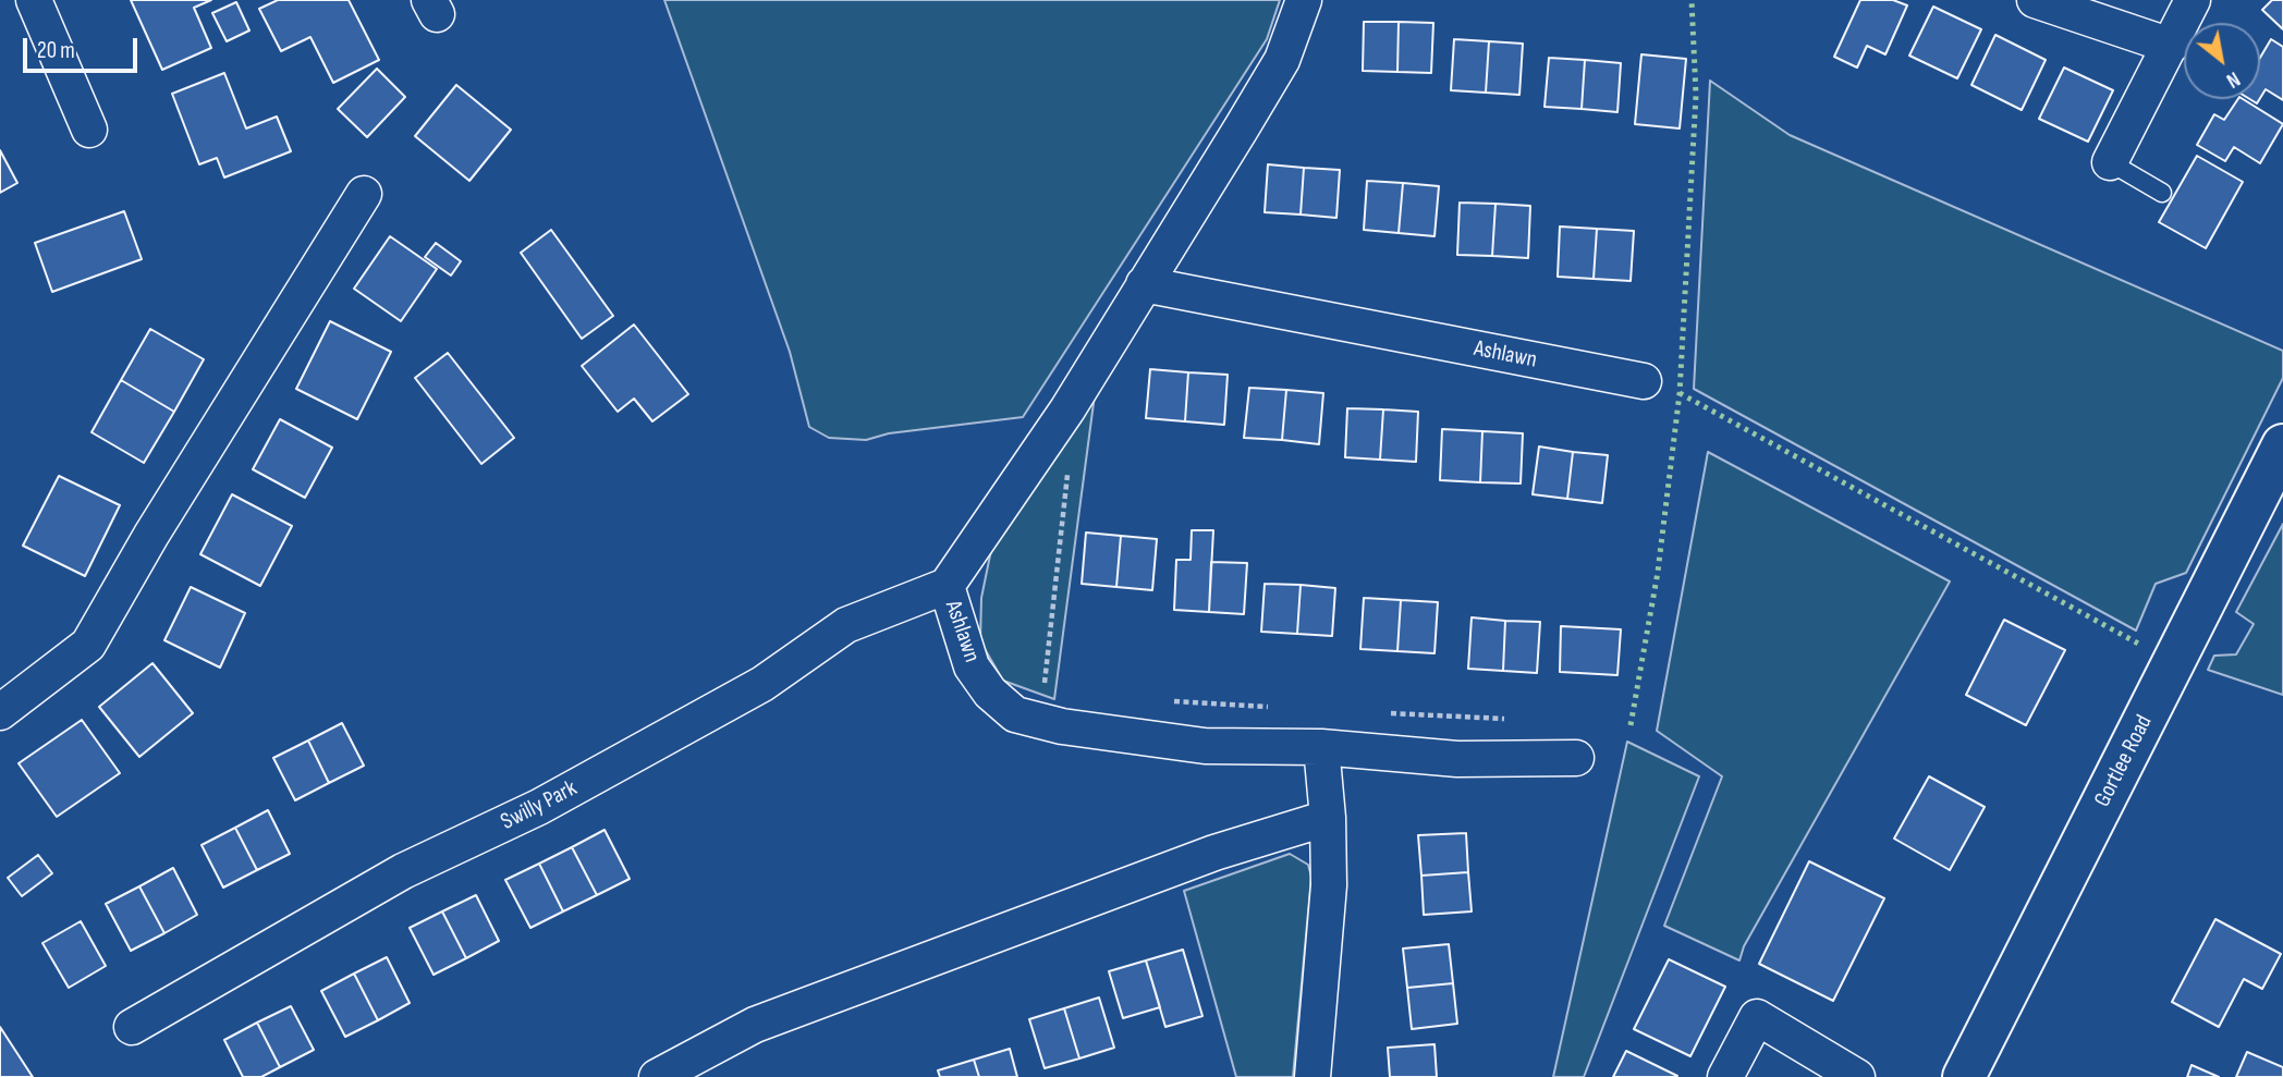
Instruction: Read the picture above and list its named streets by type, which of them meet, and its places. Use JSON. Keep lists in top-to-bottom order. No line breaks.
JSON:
{"streets":{"street":["Ashlawn","Gortlee Road","Swilly Park"]},"crossings":[["Ashlawn","Swilly Park"]],"scale_bar":"20 m","north":"bottom right"}
